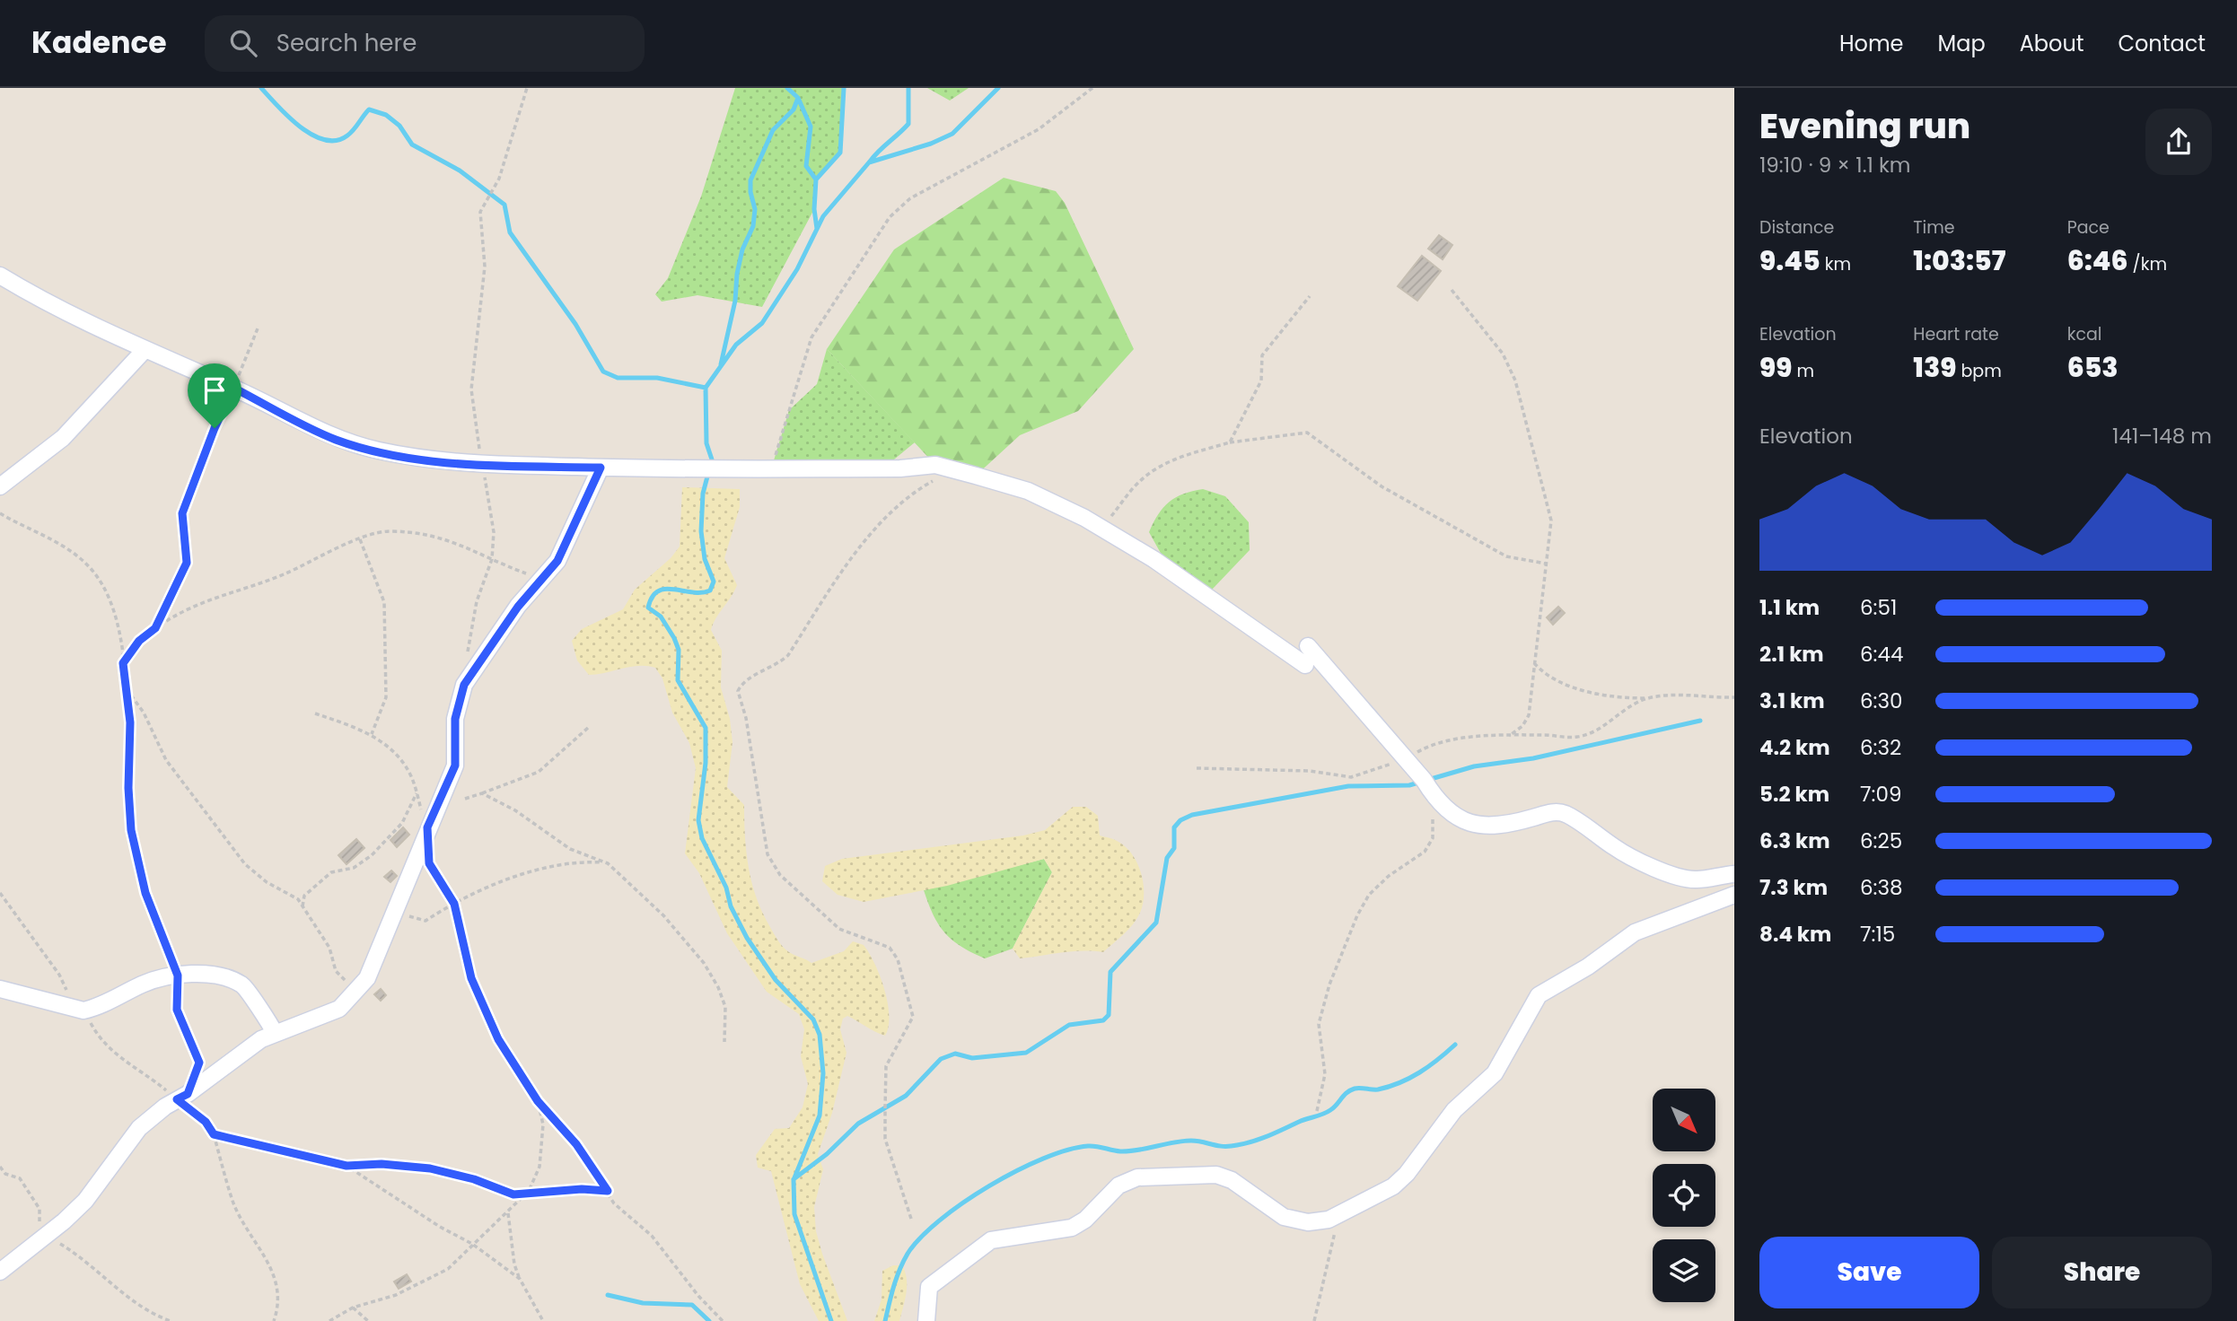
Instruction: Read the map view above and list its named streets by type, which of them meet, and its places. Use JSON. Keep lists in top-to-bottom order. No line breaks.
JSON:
{"north":"bottom right","page":{"header":"Kadence","search":"Search here","nav":["Home","Map","About","Contact"],"heading":["Evening run","19:10 · 9 × 1.1 km"],"stats":[["Distance","9.45 km"],["Time","1:03:57"],["Pace","6:46 /km"],["Elevation","99 m"],["Heart rate","139 bpm"],["kcal","653"]],"chart":["Elevation","141–148 m"],"list":[{"name":"1.1 km","note":"6:51"},{"name":"2.1 km","note":"6:44"},{"name":"3.1 km","note":"6:30"},{"name":"4.2 km","note":"6:32"},{"name":"5.2 km","note":"7:09"},{"name":"6.3 km","note":"6:25"},{"name":"7.3 km","note":"6:38"},{"name":"8.4 km","note":"7:15"}],"buttons":["Save","Share"]}}
